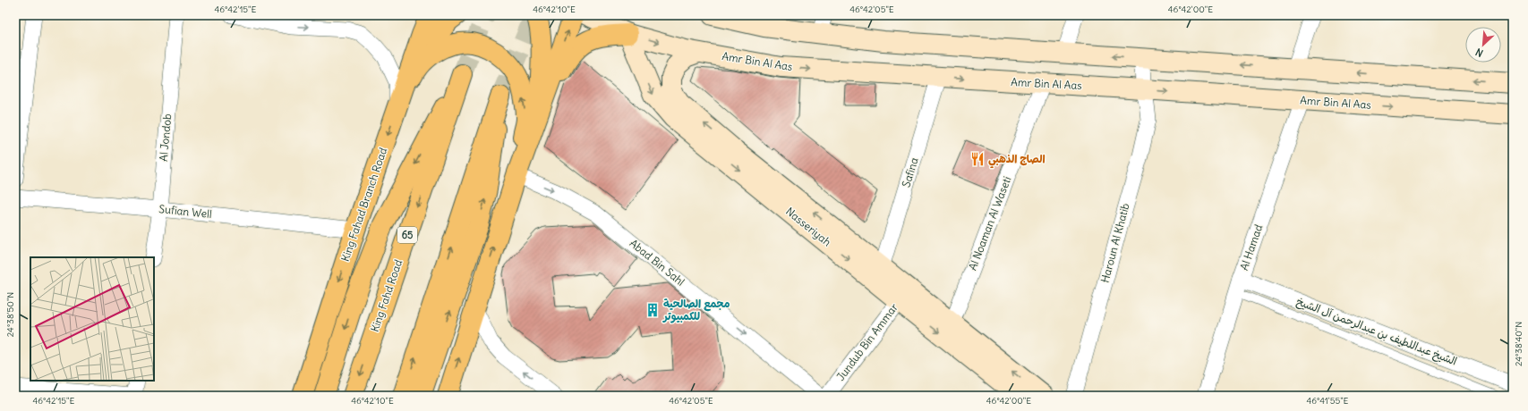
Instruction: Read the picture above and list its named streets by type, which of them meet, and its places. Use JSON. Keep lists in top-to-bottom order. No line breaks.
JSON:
{"streets":{"main road":["Amr Bin Al Aas","King Fahad Branch Road","Nasseriyah","65","King Fahd Road"],"street":["Al Jondob","Safina","Sufian Well","Al Noaman Al Waseti","Haroun Al Khatib","Al Hamad","Abad Bin Sahl","الشيخ عبداللطيف بن عبدالرحمن آل الشيخ","Jundub Bin Ammar"]},"crossings":[["Amr Bin Al Aas","Safina"],["Amr Bin Al Aas","Al Noaman Al Waseti"],["Amr Bin Al Aas","Nasseriyah"],["Amr Bin Al Aas","Haroun Al Khatib"],["Amr Bin Al Aas","Al Hamad"],["Al Jondob","Sufian Well"],["Safina","Nasseriyah"],["King Fahad Branch Road","Sufian Well"],["Al Noaman Al Waseti","Nasseriyah"],["Nasseriyah","Jundub Bin Ammar"],["Al Hamad","الشيخ عبداللطيف بن عبدالرحمن آل الشيخ"]],"one_way":["Abad Bin Sahl"],"places":{"restaurant":["الصاج الذهبي"],"building":["مجمع الصالحية للكمبيوتر"]},"north":"bottom left","coordinates":["46°42'15\"E","46°42'10\"E","46°42'05\"E","46°42'00\"E","24°38'50\"N","24°38'40\"N","46°41'55\"E"]}
